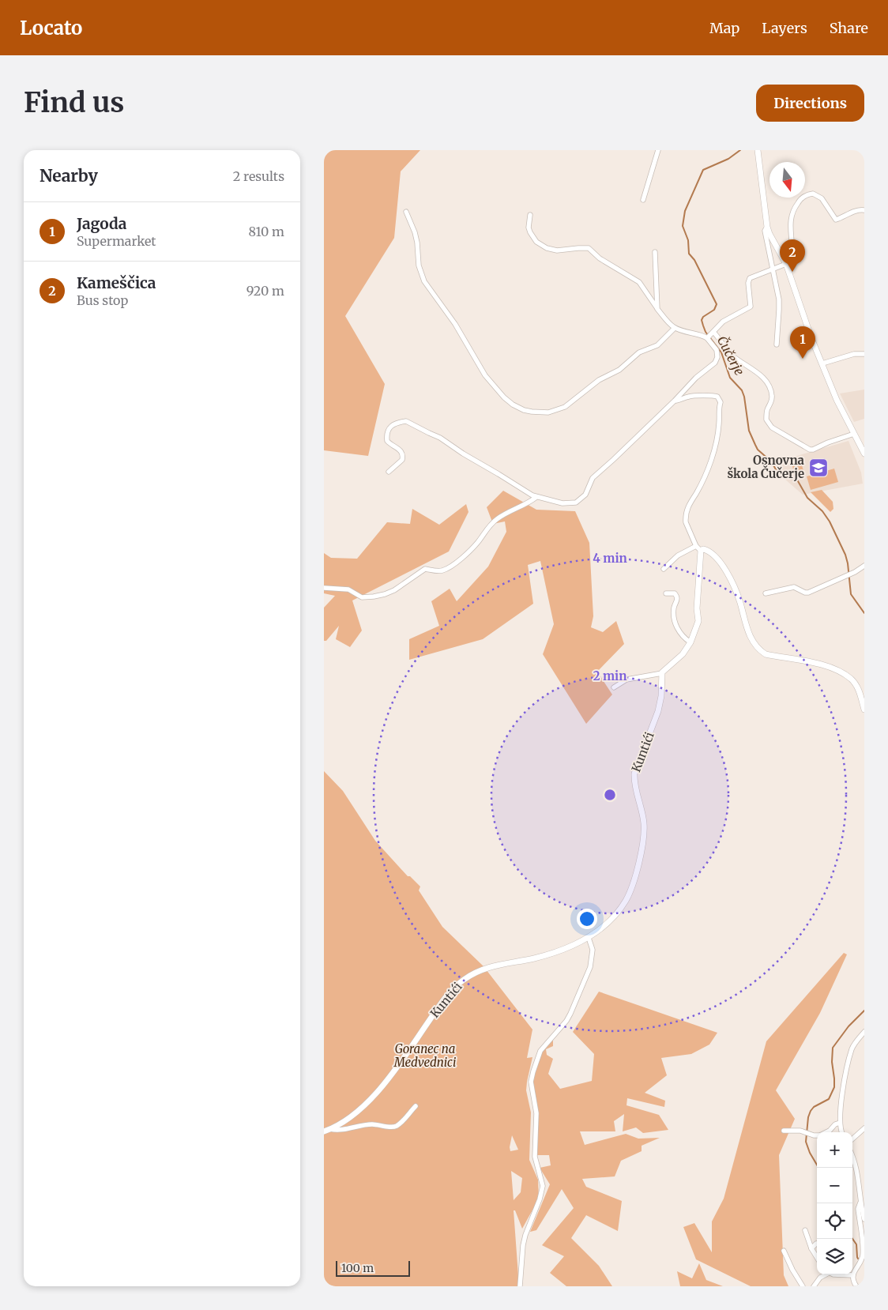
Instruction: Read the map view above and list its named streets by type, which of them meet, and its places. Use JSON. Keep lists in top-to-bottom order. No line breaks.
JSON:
{"streets":{"street":["Kuntići"]},"water":["Čučerje"],"parks":["Goranec na Medvednici"],"places":{"school or university":["Osnovna škola Čučerje"]},"scale_bar":"100 m","north":"bottom","page":{"header":"Locato","nav":["Map","Layers","Share"],"buttons":"Directions","title":"Find us","heading":["Nearby","2 results"],"list":[{"mark":"1","name":"Jagoda","note":"Supermarket","value":"810 m"},{"mark":"2","name":"Kameščica","note":"Bus stop","value":"920 m"}],"pins":["2","1"],"map_buttons":["+","−"],"scale":"100 m"},"rings":["4 min","2 min"]}
